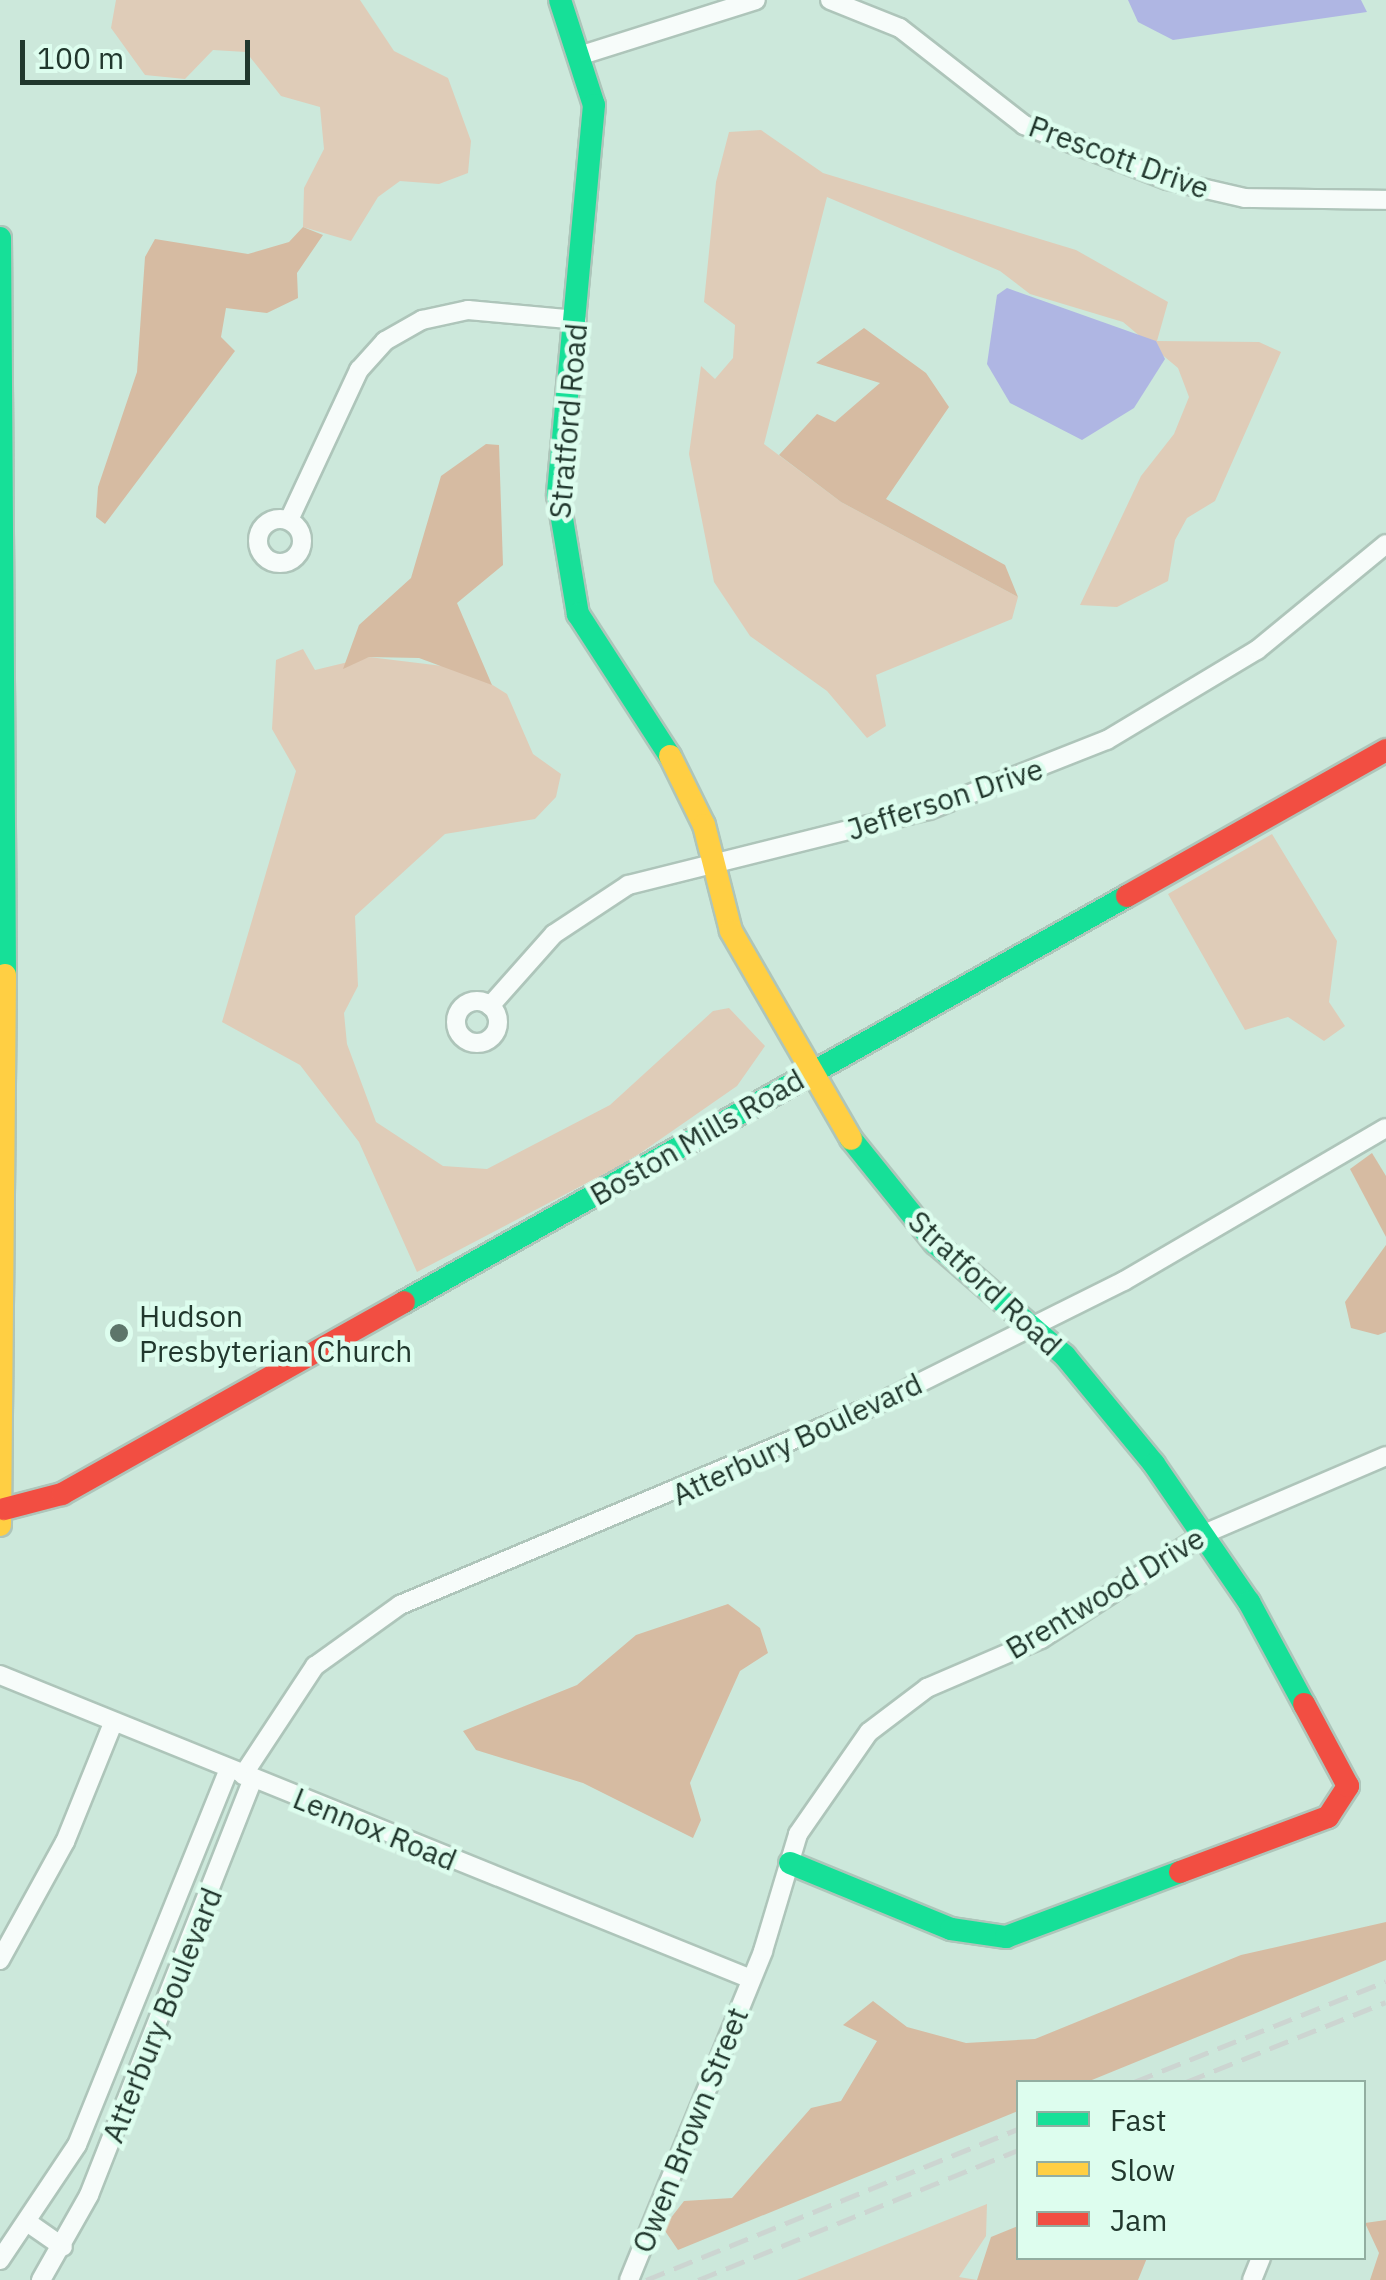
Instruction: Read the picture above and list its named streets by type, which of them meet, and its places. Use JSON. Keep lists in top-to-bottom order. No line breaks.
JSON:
{"streets":{"street":["Prescott Drive","Stratford Road","Jefferson Drive","Boston Mills Road","Atterbury Boulevard","Brentwood Drive","Lennox Road","Owen Brown Street"]},"crossings":[["Stratford Road","Jefferson Drive"],["Stratford Road","Boston Mills Road"],["Stratford Road","Atterbury Boulevard"],["Stratford Road","Brentwood Drive"],["Atterbury Boulevard","Lennox Road"],["Brentwood Drive","Lennox Road"],["Brentwood Drive","Owen Brown Street"],["Lennox Road","Owen Brown Street"]],"places":["Hudson Presbyterian Church"],"legend":["Fast","Slow","Jam"],"scale_bar":"100 m"}
